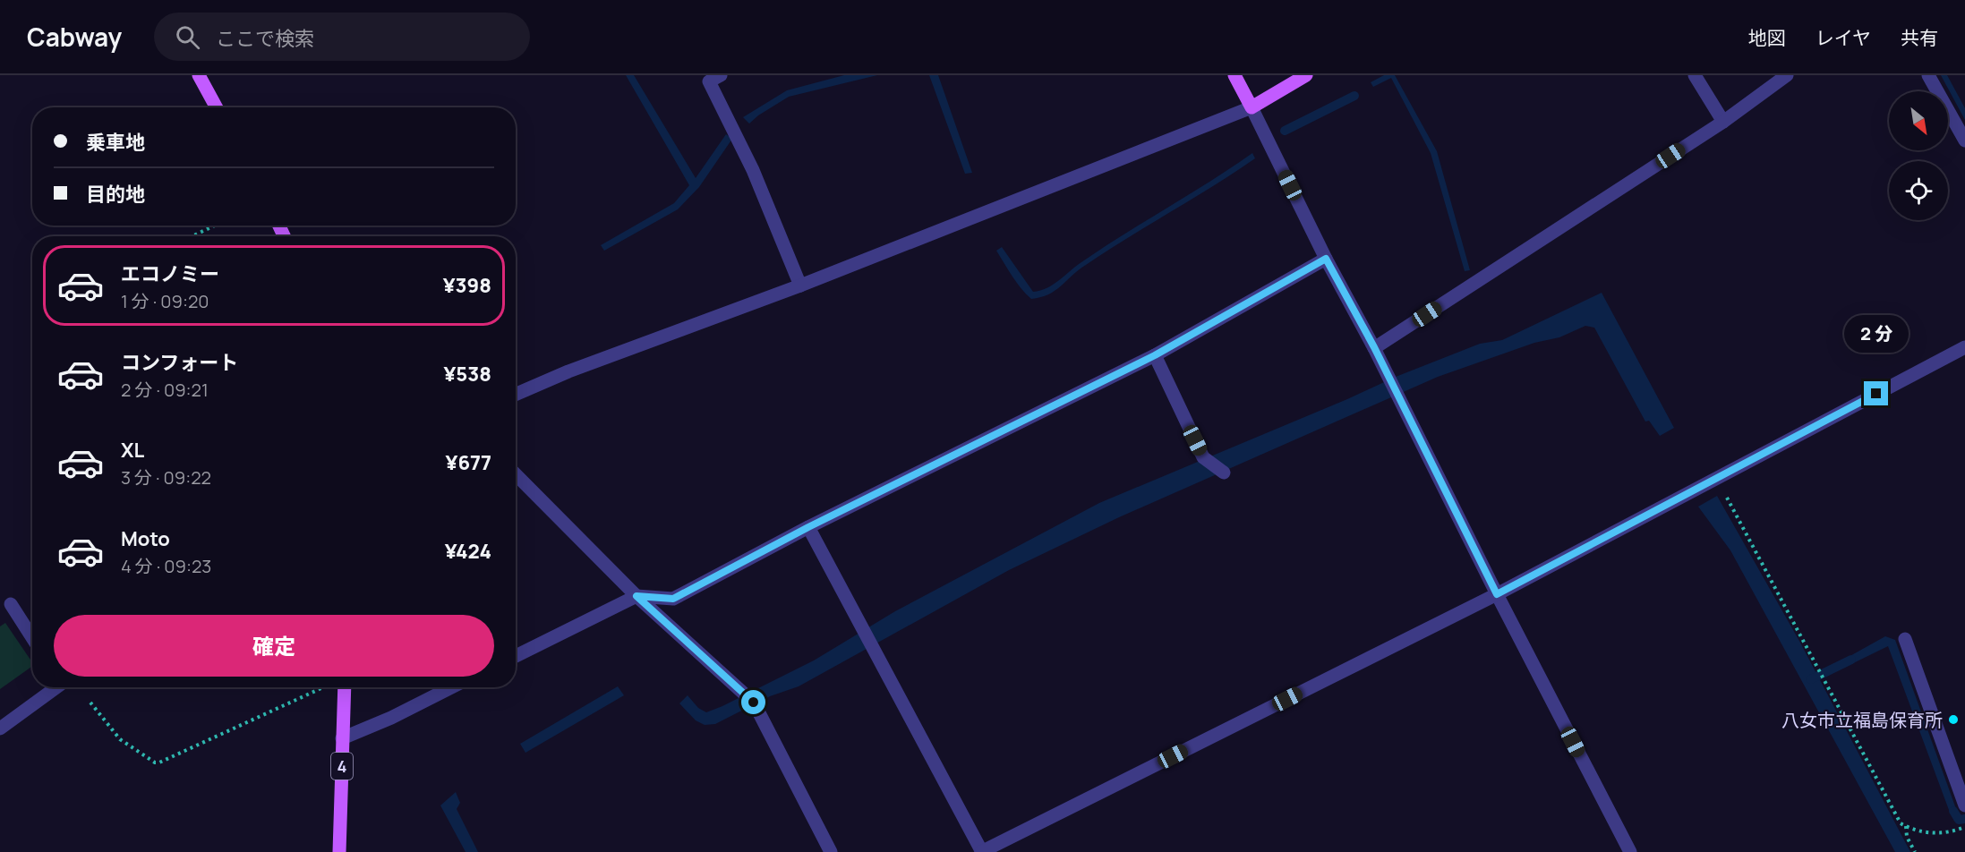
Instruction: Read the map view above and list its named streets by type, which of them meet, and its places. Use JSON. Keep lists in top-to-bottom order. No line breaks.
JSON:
{"streets":{"main road":["4"]},"places":["八女市立福島保育所"],"north":"bottom right","page":{"header":"Cabway","search":"ここで検索","nav":["地図","レイヤ","共有"],"banner":["乗車地","目的地"],"list":[{"name":"エコノミー","note":"1 分 · 09:20","value":"¥398"},{"name":"コンフォート","note":"2 分 · 09:21","value":"¥538"},{"name":"XL","note":"3 分 · 09:22","value":"¥677"},{"name":"Moto","note":"4 分 · 09:23","value":"¥424"}],"bubble":"2 分","buttons":"確定"}}
